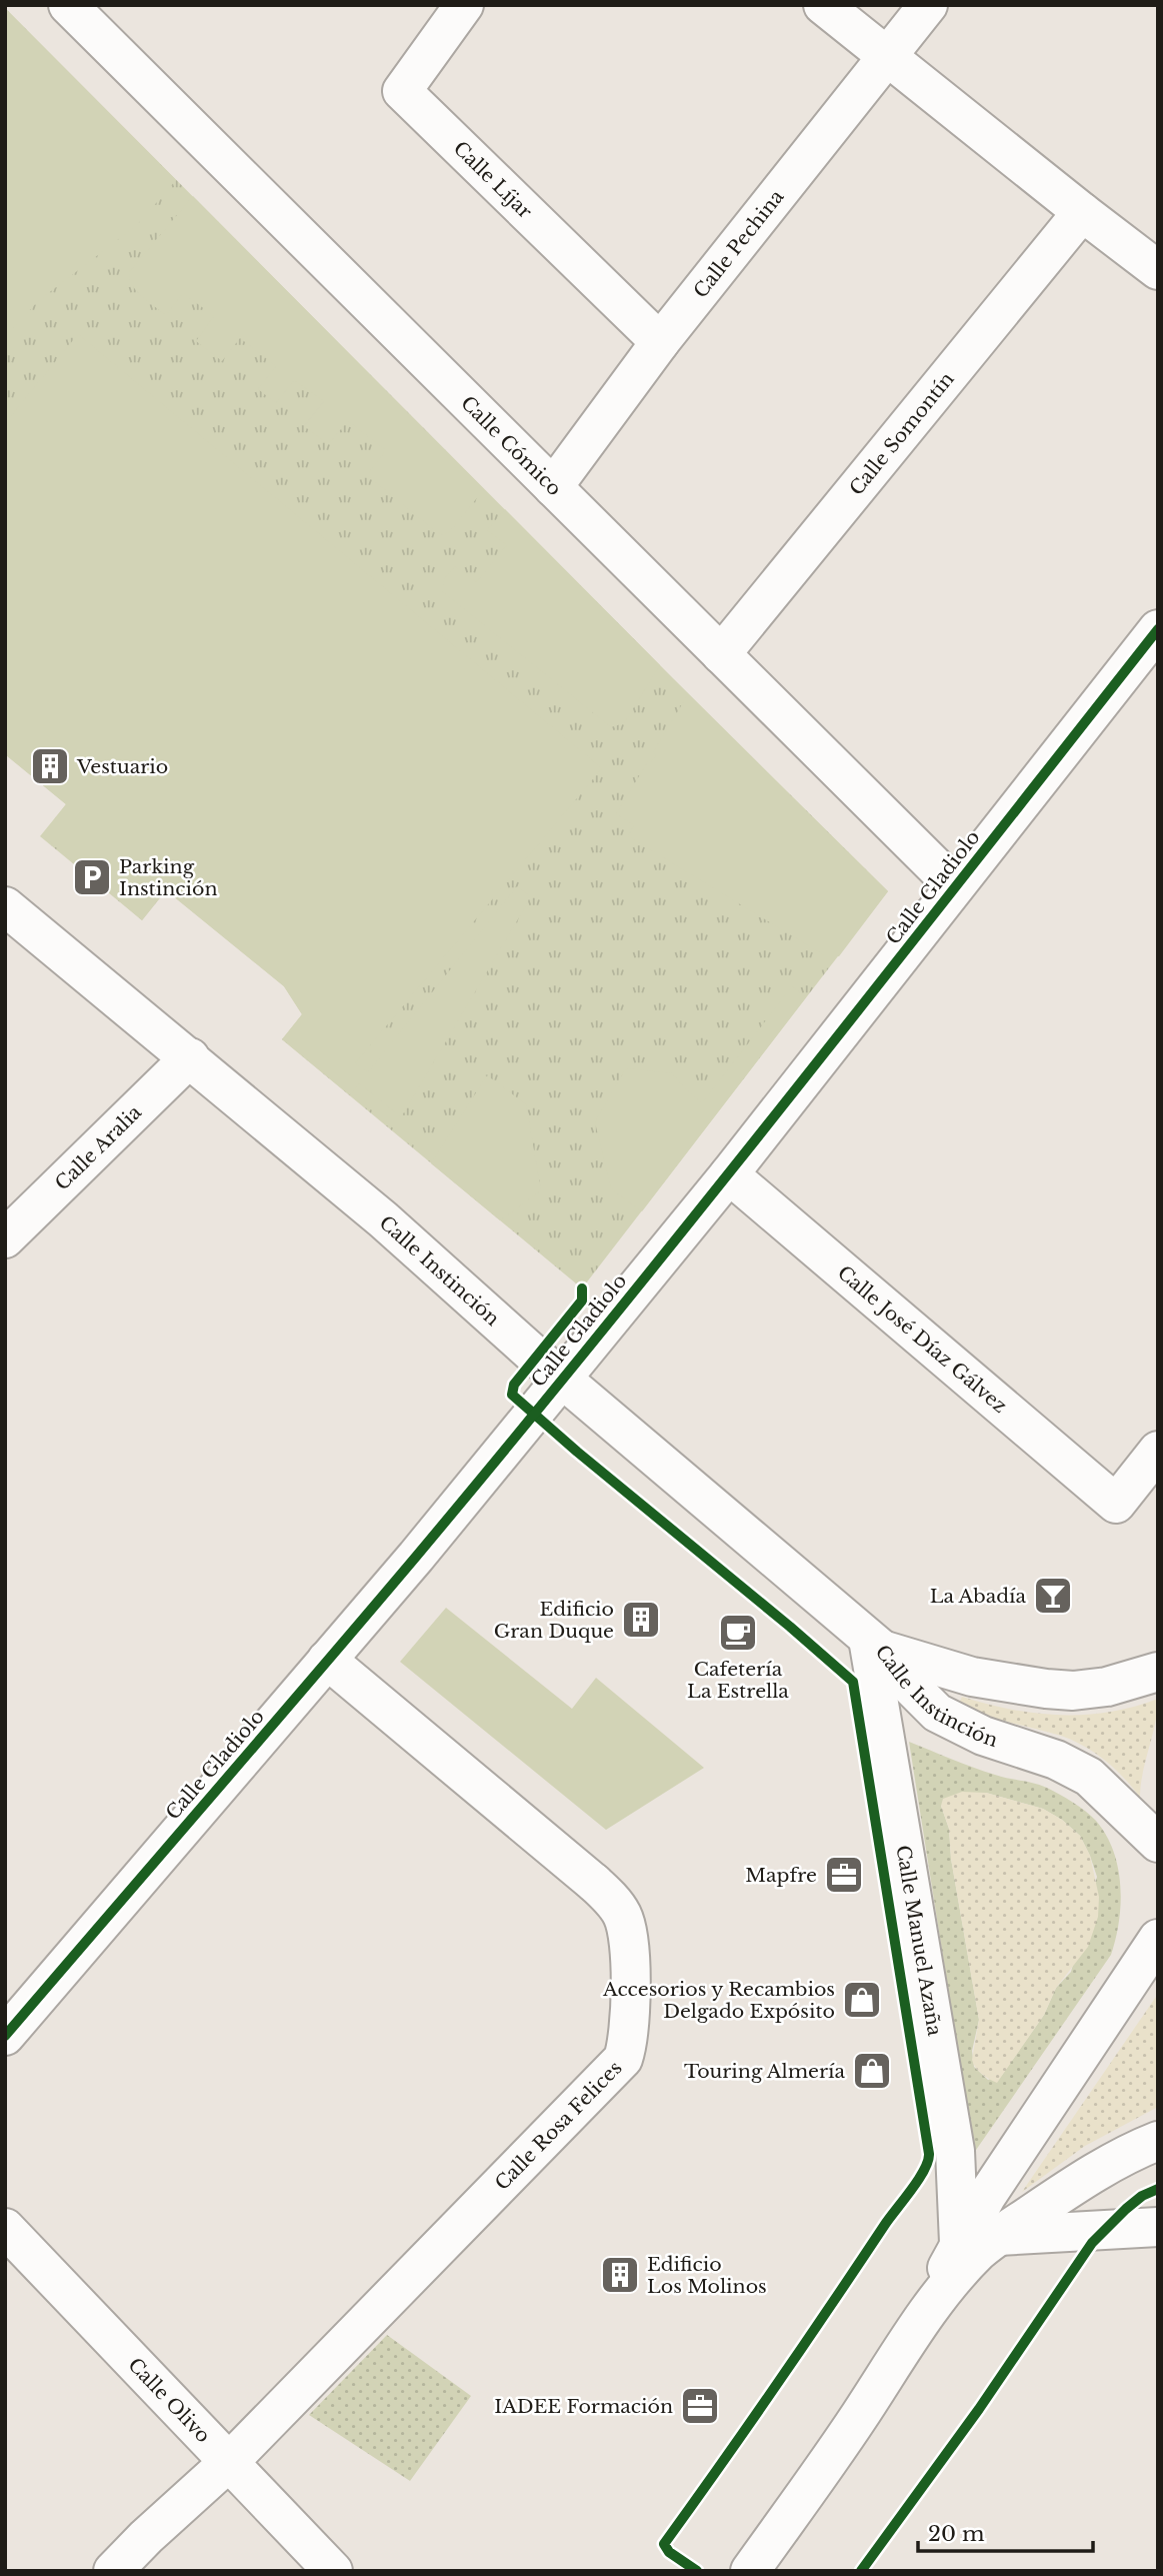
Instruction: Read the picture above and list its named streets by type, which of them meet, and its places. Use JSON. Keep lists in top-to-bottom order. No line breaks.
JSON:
{"streets":{"street":["Calle Líjar","Calle Pechina","Calle Somontín","Calle Cómico","Calle Gladiolo","Calle Aralia","Calle Instinción","Calle José Díaz Gálvez","Calle Manuel Azaña","Calle Rosa Felices","Calle Olivo"]},"crossings":[["Calle Líjar","Calle Pechina"],["Calle Pechina","Calle Cómico"],["Calle Somontín","Calle Cómico"],["Calle Cómico","Calle Gladiolo"],["Calle Gladiolo","Calle Instinción"],["Calle Gladiolo","Calle José Díaz Gálvez"],["Calle Gladiolo","Calle Rosa Felices"],["Calle Aralia","Calle Instinción"],["Calle Instinción","Calle Manuel Azaña"],["Calle Rosa Felices","Calle Olivo"]],"places":{"building":["Vestuario","Edificio Gran Duque","Edificio Los Molinos"],"parking":["Parking Instinción"],"bar":["La Abadía"],"cafe":["Cafetería La Estrella"],"office":["Mapfre","IADEE Formación"],"shop":["Accesorios y Recambios Delgado Expósito","Touring Almería"]},"scale_bar":"20 m"}
